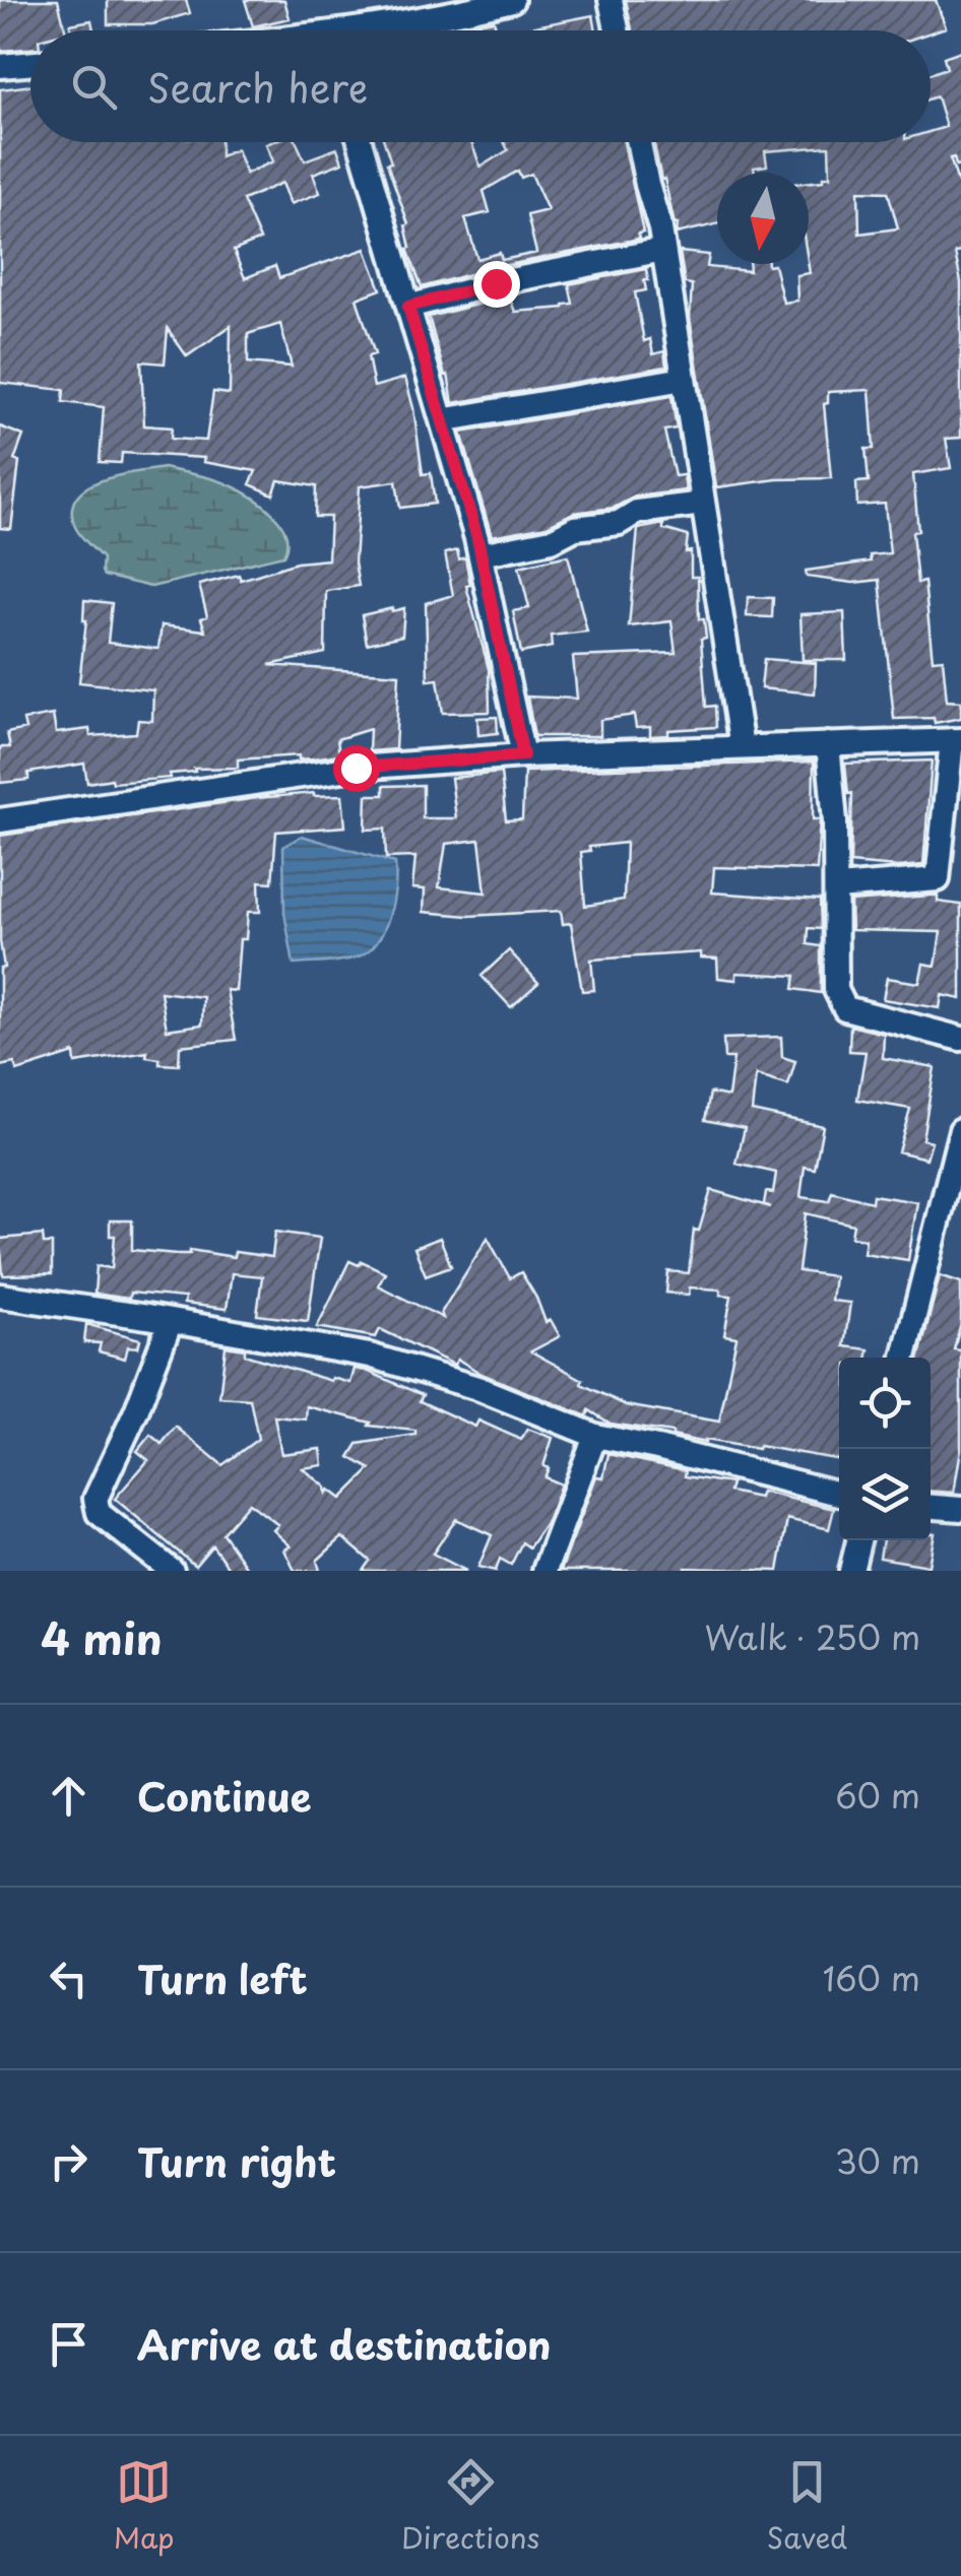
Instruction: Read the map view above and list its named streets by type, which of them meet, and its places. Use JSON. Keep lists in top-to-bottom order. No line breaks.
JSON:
{"north":"bottom","page":{"search":"Search here","heading":["4 min","Walk · 250 m"],"list":[["Continue","60 m"],["Turn left","160 m"],["Turn right","30 m"],"Arrive at destination"],"nav":["Map","Directions","Saved"]}}
